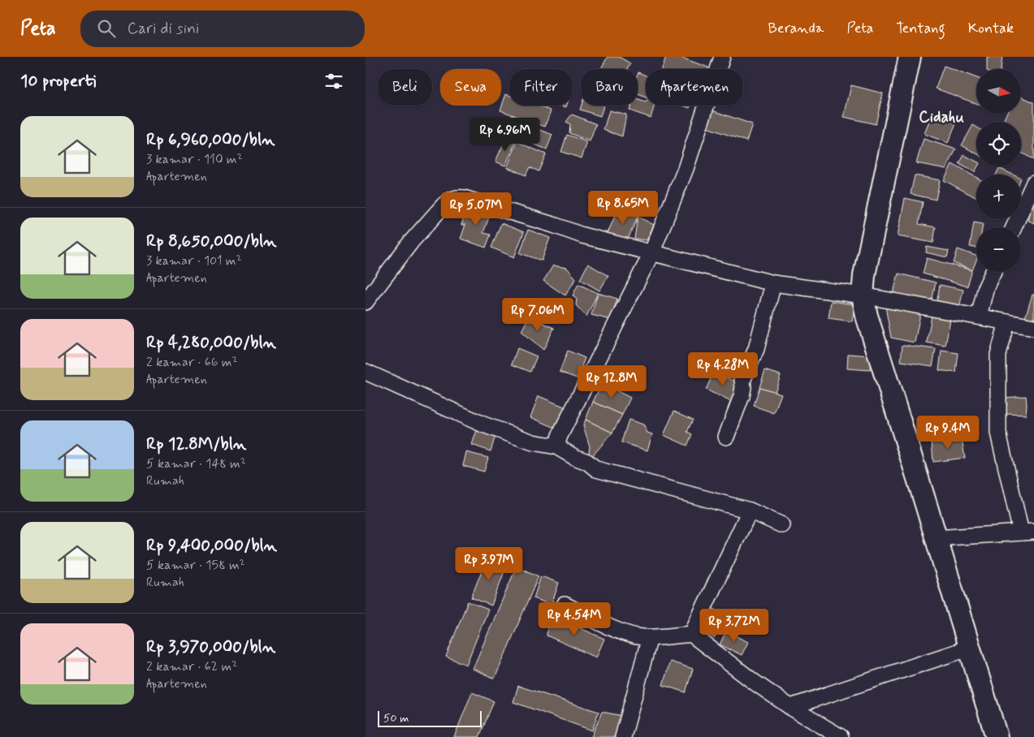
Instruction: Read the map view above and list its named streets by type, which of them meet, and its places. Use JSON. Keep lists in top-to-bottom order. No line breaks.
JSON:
{"districts":["Cidahu"],"scale_bar":"50 m","north":"right","page":{"header":"Peta","search":"Cari di sini","nav":["Beranda","Peta","Tentang","Kontak"],"heading":"10 properti","map_buttons":["+","−"],"chip":["Beli","Sewa","Filter","Baru","Apartemen"],"list":[{"name":"Rp 6,960,000/bln","note":"3 kamar · 110 m² · Apartemen"},{"name":"Rp 8,650,000/bln","note":"3 kamar · 101 m² · Apartemen"},{"name":"Rp 4,280,000/bln","note":"2 kamar · 66 m² · Apartemen"},{"name":"Rp 12.8M/bln","note":"5 kamar · 148 m² · Rumah"},{"name":"Rp 9,400,000/bln","note":"5 kamar · 158 m² · Rumah"},{"name":"Rp 3,970,000/bln","note":"2 kamar · 62 m² · Apartemen"}],"price":["Rp 6.96M","Rp 8.65M","Rp 5.07M","Rp 7.06M","Rp 4.28M","Rp 12.8M","Rp 9.4M","Rp 3.97M","Rp 4.54M","Rp 3.72M"],"scale":"50 m"}}
